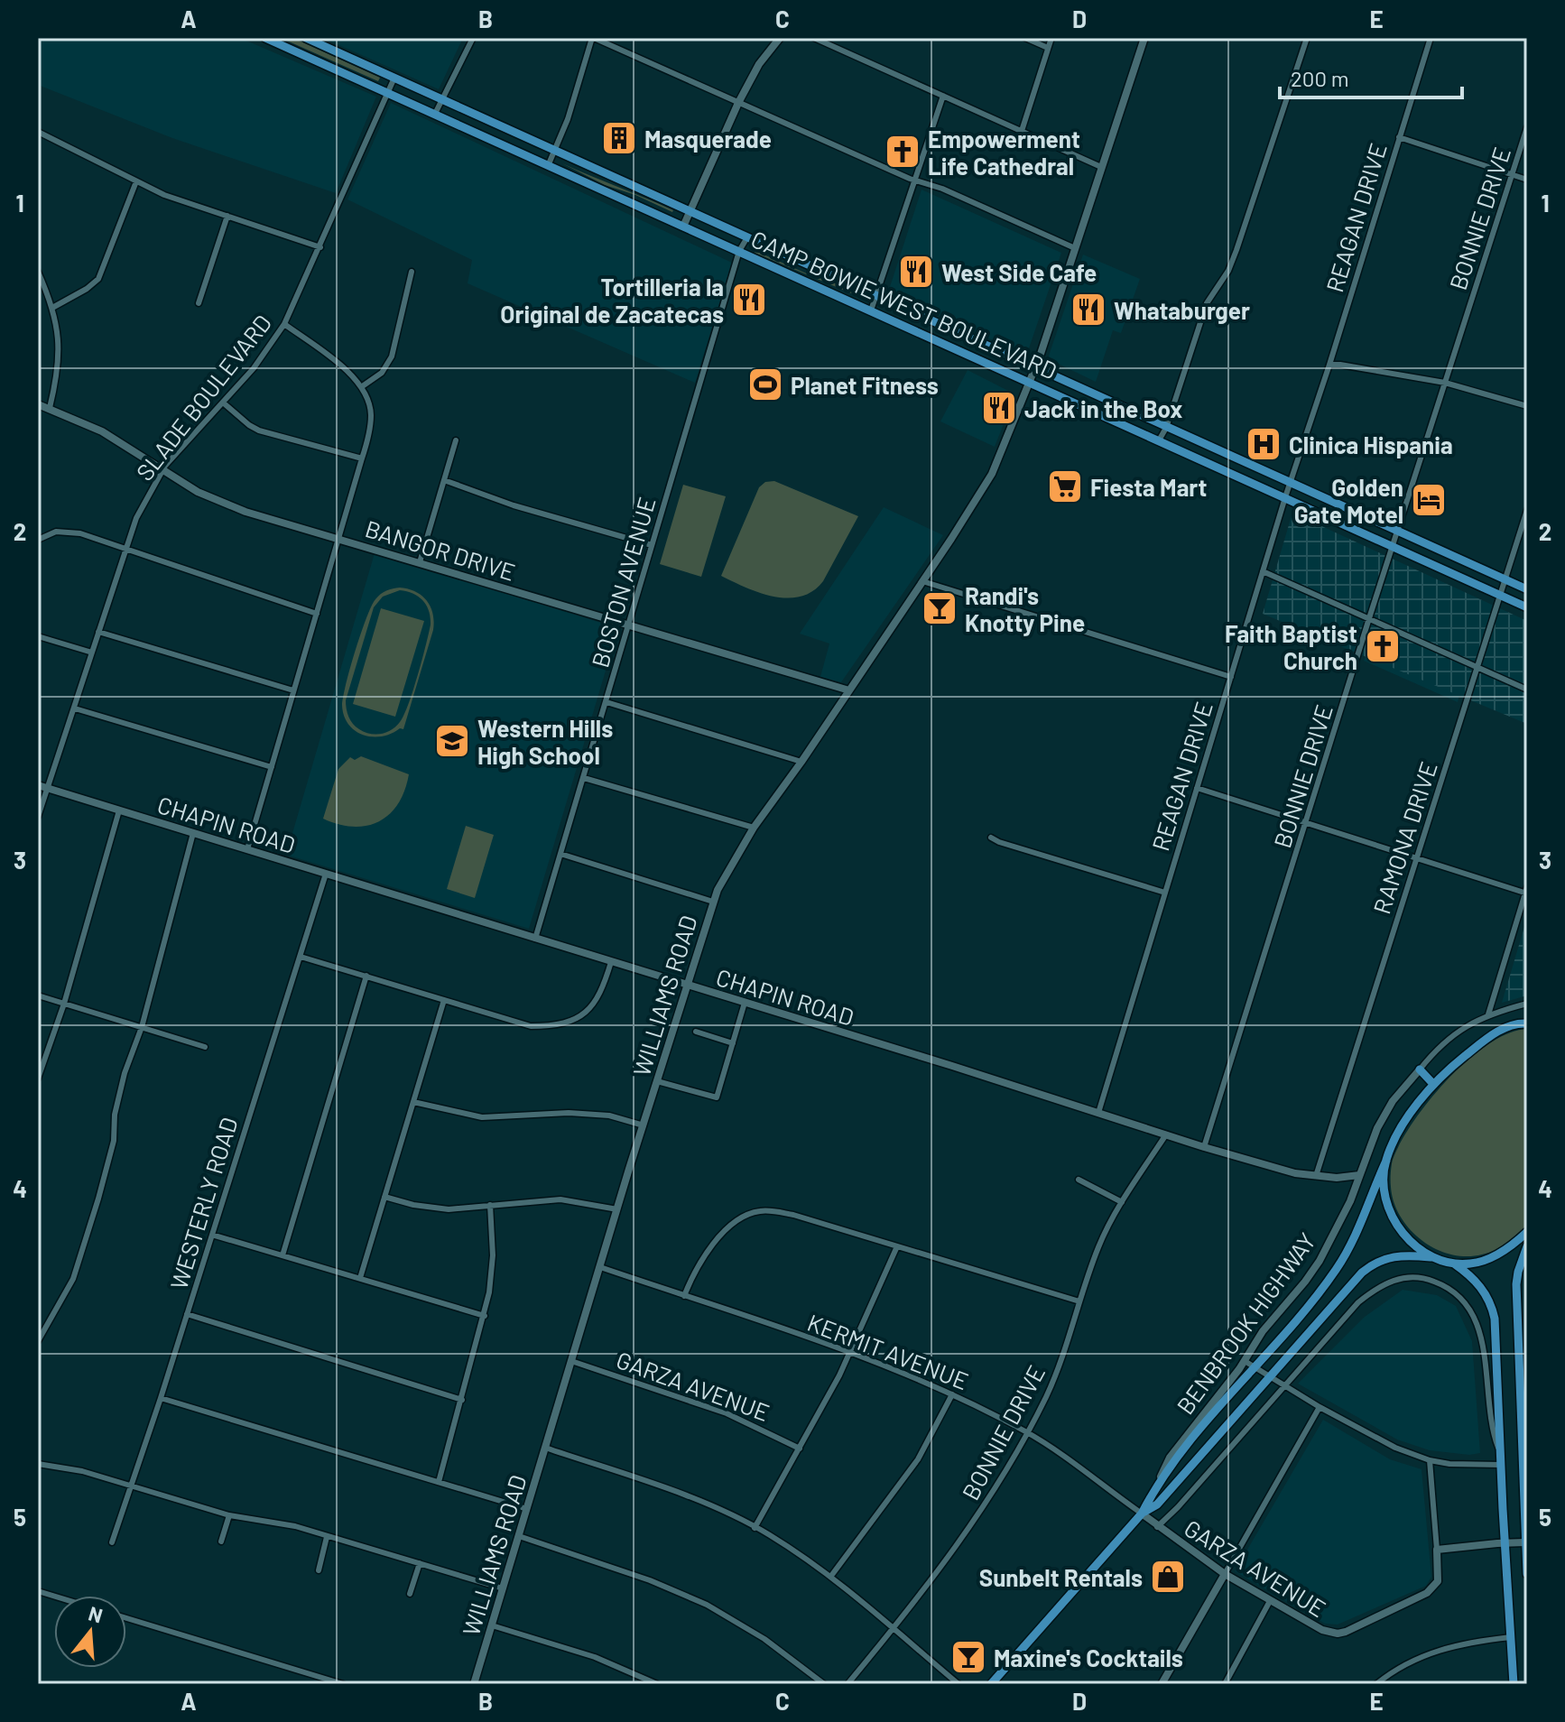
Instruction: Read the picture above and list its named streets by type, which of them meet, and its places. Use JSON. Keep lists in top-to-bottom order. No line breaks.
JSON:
{"streets":{"main road":["CAMP BOWIE WEST BOULEVARD","BENBROOK HIGHWAY"],"street":["REAGAN DRIVE","BONNIE DRIVE","SLADE BOULEVARD","BANGOR DRIVE","BOSTON AVENUE","CHAPIN ROAD","RAMONA DRIVE","WILLIAMS ROAD","WESTERLY ROAD","KERMIT AVENUE","GARZA AVENUE"]},"crossings":[["REAGAN DRIVE","CAMP BOWIE WEST BOULEVARD"],["REAGAN DRIVE","CHAPIN ROAD"],["BONNIE DRIVE","CAMP BOWIE WEST BOULEVARD"],["BONNIE DRIVE","CHAPIN ROAD"],["BONNIE DRIVE","KERMIT AVENUE"],["CAMP BOWIE WEST BOULEVARD","SLADE BOULEVARD"],["CAMP BOWIE WEST BOULEVARD","BOSTON AVENUE"],["CAMP BOWIE WEST BOULEVARD","RAMONA DRIVE"],["CAMP BOWIE WEST BOULEVARD","WILLIAMS ROAD"],["SLADE BOULEVARD","BANGOR DRIVE"],["SLADE BOULEVARD","CHAPIN ROAD"],["BANGOR DRIVE","BOSTON AVENUE"],["BANGOR DRIVE","WILLIAMS ROAD"],["BOSTON AVENUE","CHAPIN ROAD"],["CHAPIN ROAD","RAMONA DRIVE"],["CHAPIN ROAD","WILLIAMS ROAD"],["CHAPIN ROAD","WESTERLY ROAD"],["CHAPIN ROAD","BENBROOK HIGHWAY"],["WILLIAMS ROAD","KERMIT AVENUE"],["WILLIAMS ROAD","GARZA AVENUE"],["BENBROOK HIGHWAY","KERMIT AVENUE"],["BENBROOK HIGHWAY","GARZA AVENUE"],["KERMIT AVENUE","GARZA AVENUE"]],"places":{"building":["Masquerade"],"church":["Empowerment Life Cathedral","Faith Baptist Church"],"restaurant":["West Side Cafe","Tortilleria la Original de Zacatecas","Whataburger","Jack in the Box"],"sports":["Planet Fitness"],"hospital":["Clinica Hispania"],"supermarket":["Fiesta Mart"],"hotel":["Golden Gate Motel"],"bar":["Randi's Knotty Pine","Maxine's Cocktails"],"school or university":["Western Hills High School"],"shop":["Sunbelt Rentals"]},"scale_bar":"200 m","north":"top","grid":{"columns":["A","B","C","D","E"],"rows":["1","2","3","4","5"]}}
